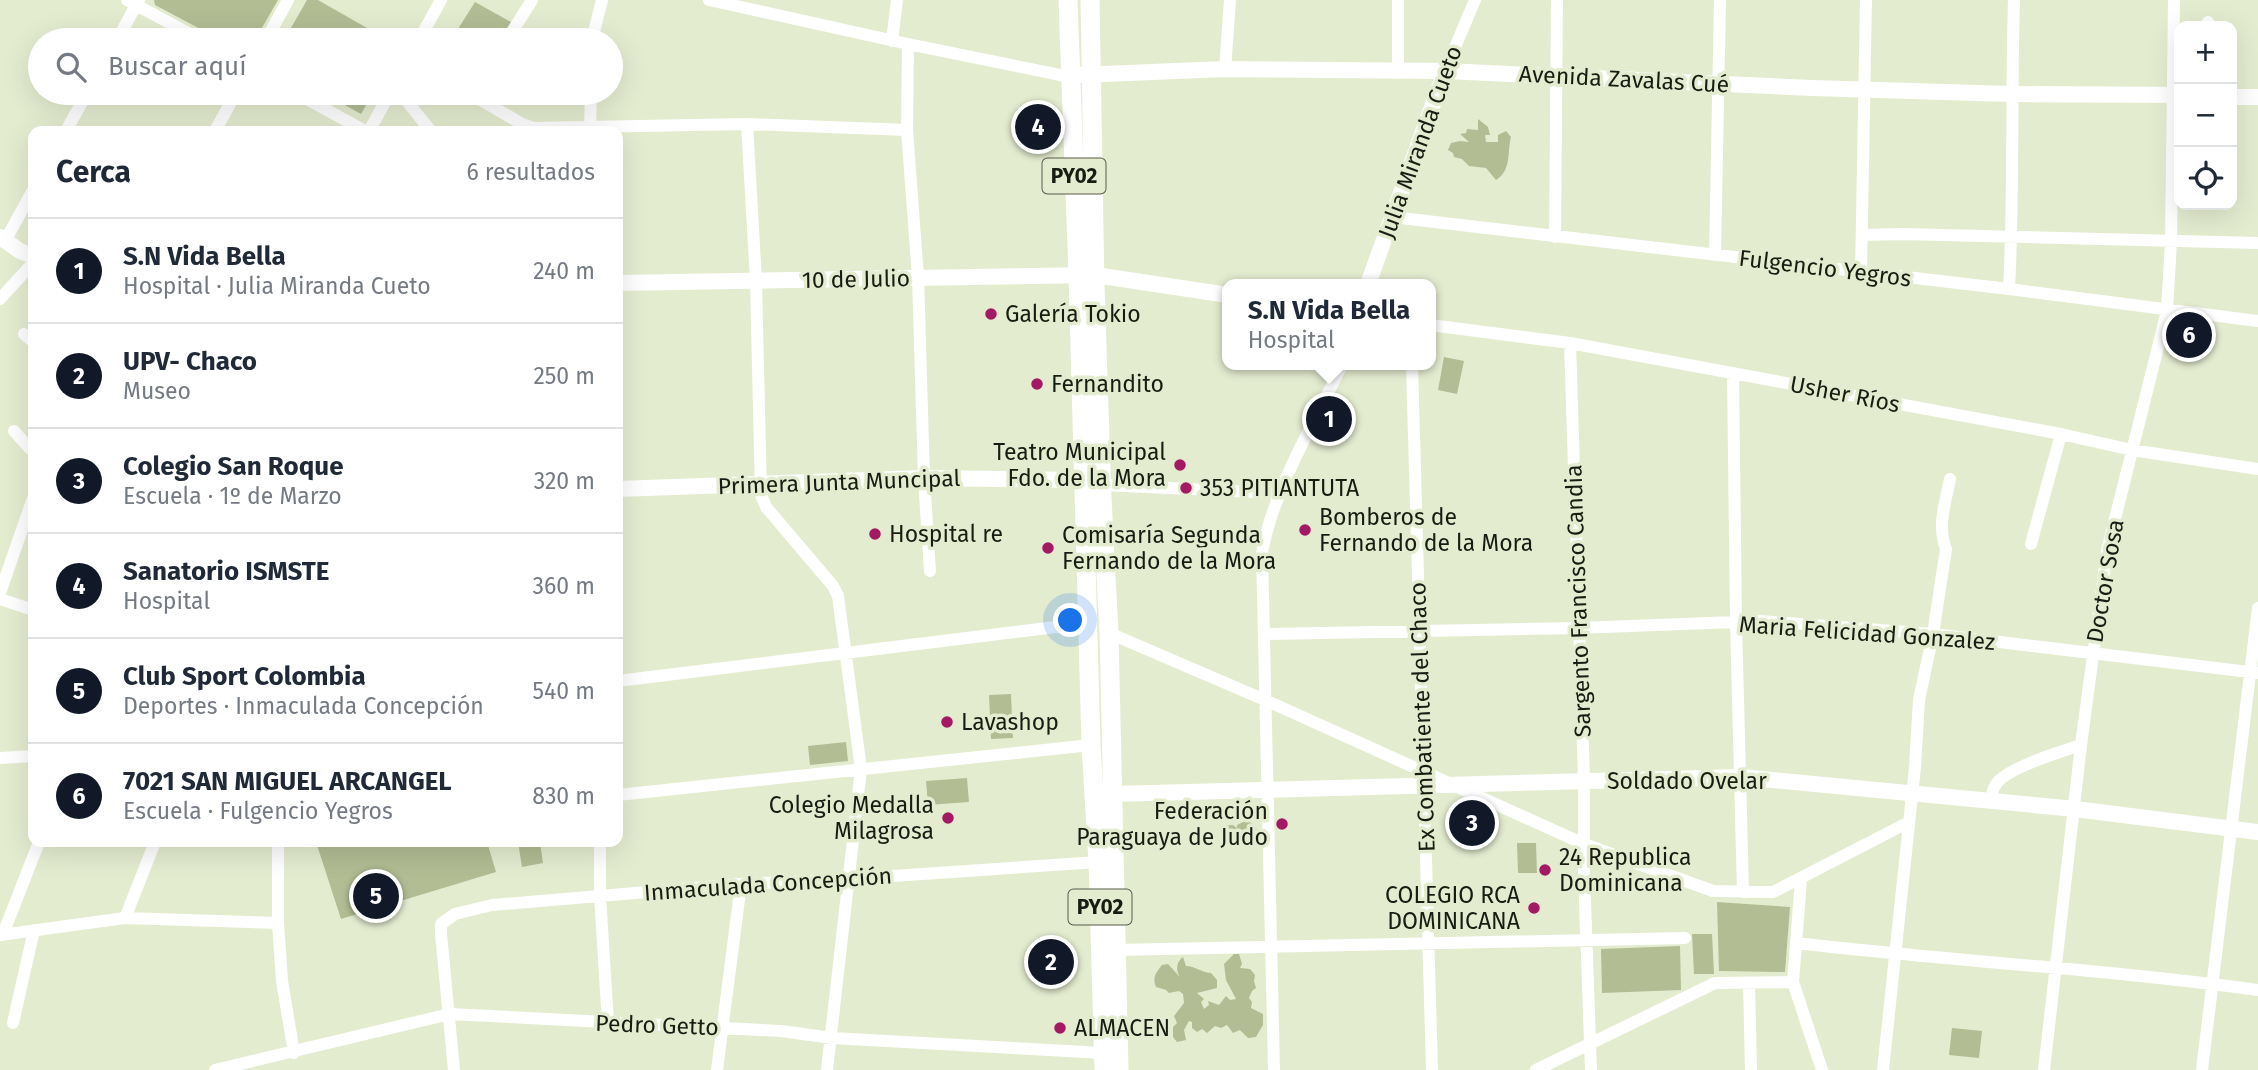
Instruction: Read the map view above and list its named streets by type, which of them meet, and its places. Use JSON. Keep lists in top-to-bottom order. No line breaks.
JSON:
{"streets":{"highway":["PY02"],"main road":["Avenida Zavalas Cué","Julia Miranda Cueto","10 de Julio","Primera Junta Muncipal","Soldado Ovelar"],"street":["Fulgencio Yegros","Usher Ríos","Doctor Sosa","Sargento Francisco Candia","Maria Felicidad Gonzalez","Ex Combatiente del Chaco","Inmaculada Concepción","Pedro Getto"]},"crossings":[["Avenida Zavalas Cué","Julia Miranda Cueto"],["Avenida Zavalas Cué","PY02"],["Julia Miranda Cueto","Fulgencio Yegros"],["PY02","10 de Julio"],["PY02","Primera Junta Muncipal"],["PY02","Soldado Ovelar"],["PY02","Inmaculada Concepción"],["PY02","Pedro Getto"],["Fulgencio Yegros","Doctor Sosa"],["Usher Ríos","Doctor Sosa"],["Usher Ríos","Sargento Francisco Candia"],["Doctor Sosa","Maria Felicidad Gonzalez"],["Doctor Sosa","Soldado Ovelar"],["Sargento Francisco Candia","Maria Felicidad Gonzalez"],["Sargento Francisco Candia","Soldado Ovelar"],["Maria Felicidad Gonzalez","Ex Combatiente del Chaco"],["Ex Combatiente del Chaco","Soldado Ovelar"],["Inmaculada Concepción","Pedro Getto"]],"places":["Galería Tokio","Fernandito","Teatro Municipal Fdo. de la Mora","353 PITIANTUTA","Bomberos de Fernando de la Mora","Hospital re","Comisaría Segunda Fernando de la Mora","Lavashop","Colegio Medalla Milagrosa","Federación Paraguaya de Judo","24 Republica Dominicana","COLEGIO RCA DOMINICANA","ALMACEN"],"page":{"map_buttons":["+","−"],"search":"Buscar aquí","pins":["4","6","1","3","5","2"],"heading":["Cerca","6 resultados"],"list":[{"mark":"1","name":"S.N Vida Bella","note":"Hospital · Julia Miranda Cueto","value":"240 m"},{"mark":"2","name":"UPV- Chaco","note":"Museo","value":"250 m"},{"mark":"3","name":"Colegio San Roque","note":"Escuela · 1º de Marzo","value":"320 m"},{"mark":"4","name":"Sanatorio ISMSTE","note":"Hospital","value":"360 m"},{"mark":"5","name":"Club Sport Colombia","note":"Deportes · Inmaculada Concepción","value":"540 m"},{"mark":"6","name":"7021 SAN MIGUEL ARCANGEL","note":"Escuela · Fulgencio Yegros","value":"830 m"}],"popup":["S.N Vida Bella","Hospital"]}}
